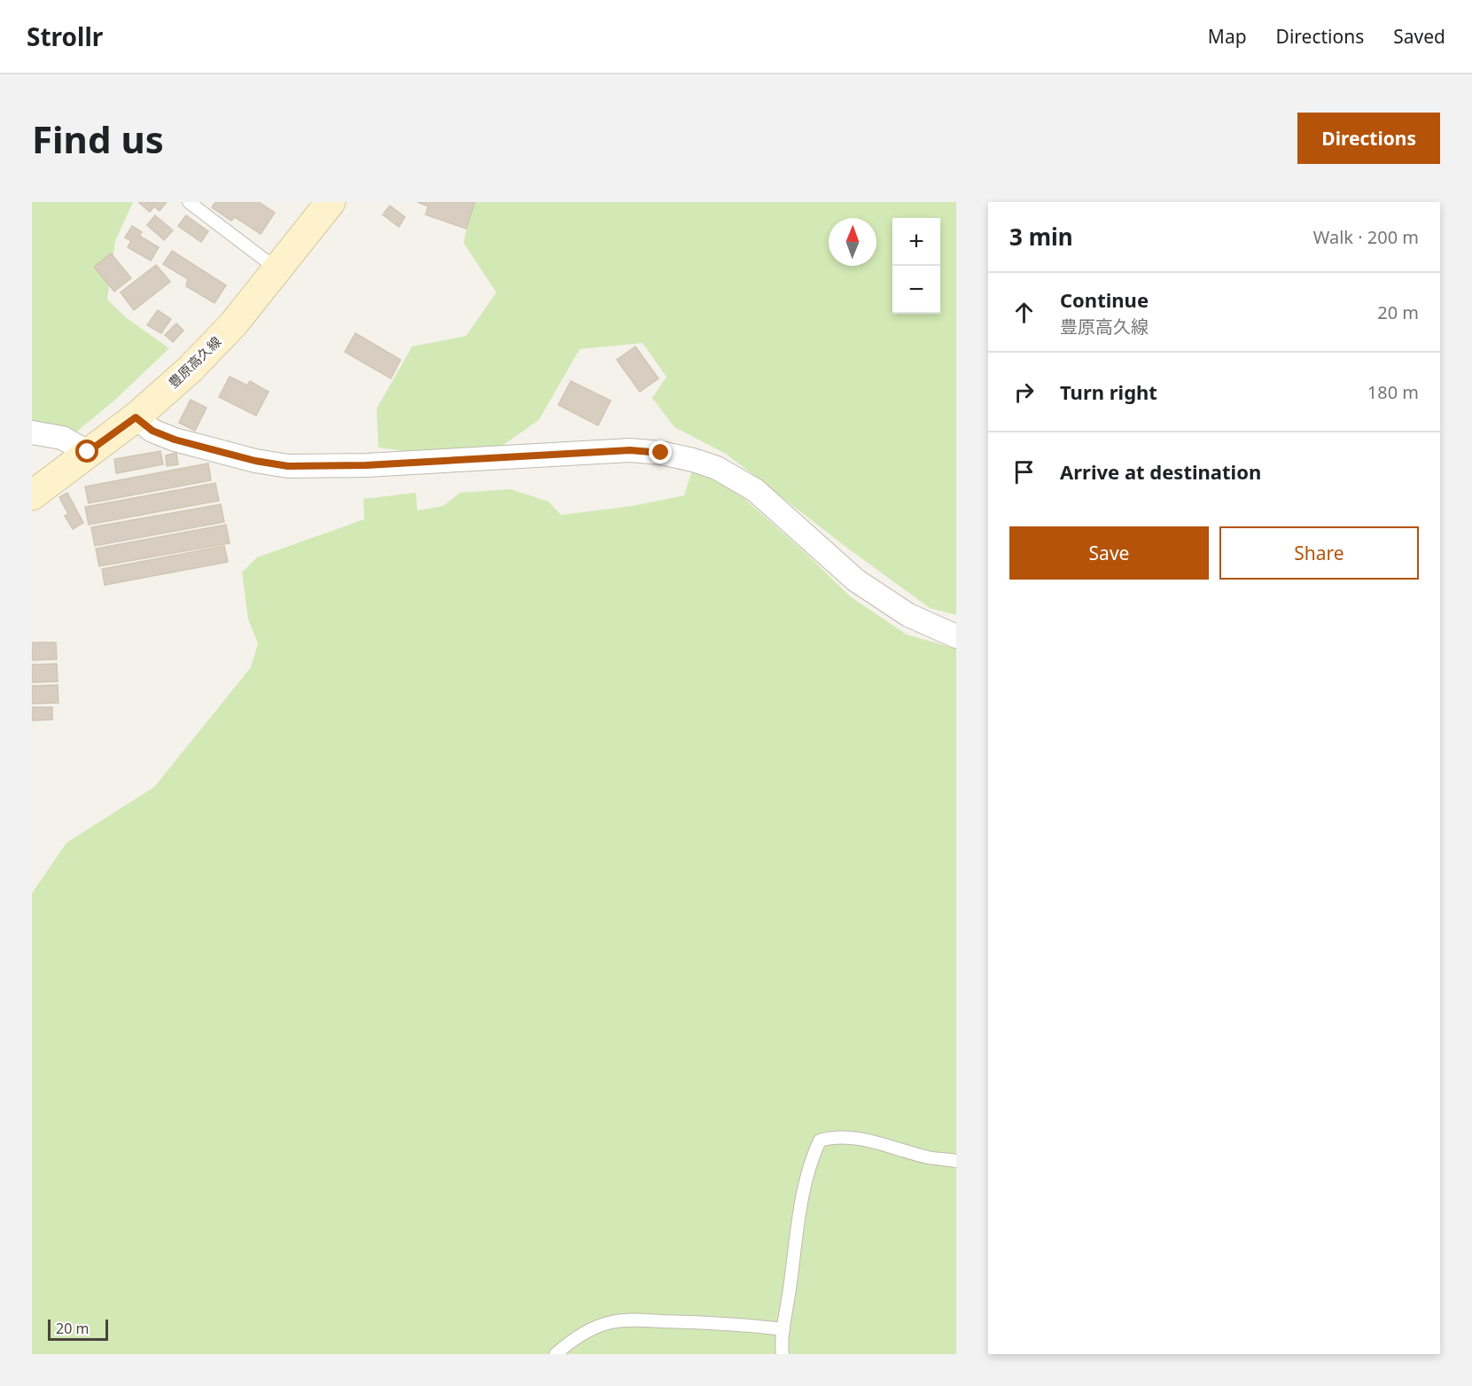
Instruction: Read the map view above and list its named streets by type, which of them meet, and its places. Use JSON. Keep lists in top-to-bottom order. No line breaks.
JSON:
{"streets":{"main road":["豊原高久線"]},"scale_bar":"20 m","north":"top","page":{"header":"Strollr","nav":["Map","Directions","Saved"],"buttons":["Directions",["Save","Share"]],"title":"Find us","heading":["3 min","Walk · 200 m"],"map_buttons":["+","−"],"list":[["Continue","豊原高久線","20 m"],["Turn right","180 m"],"Arrive at destination"],"scale":"20 m"}}
